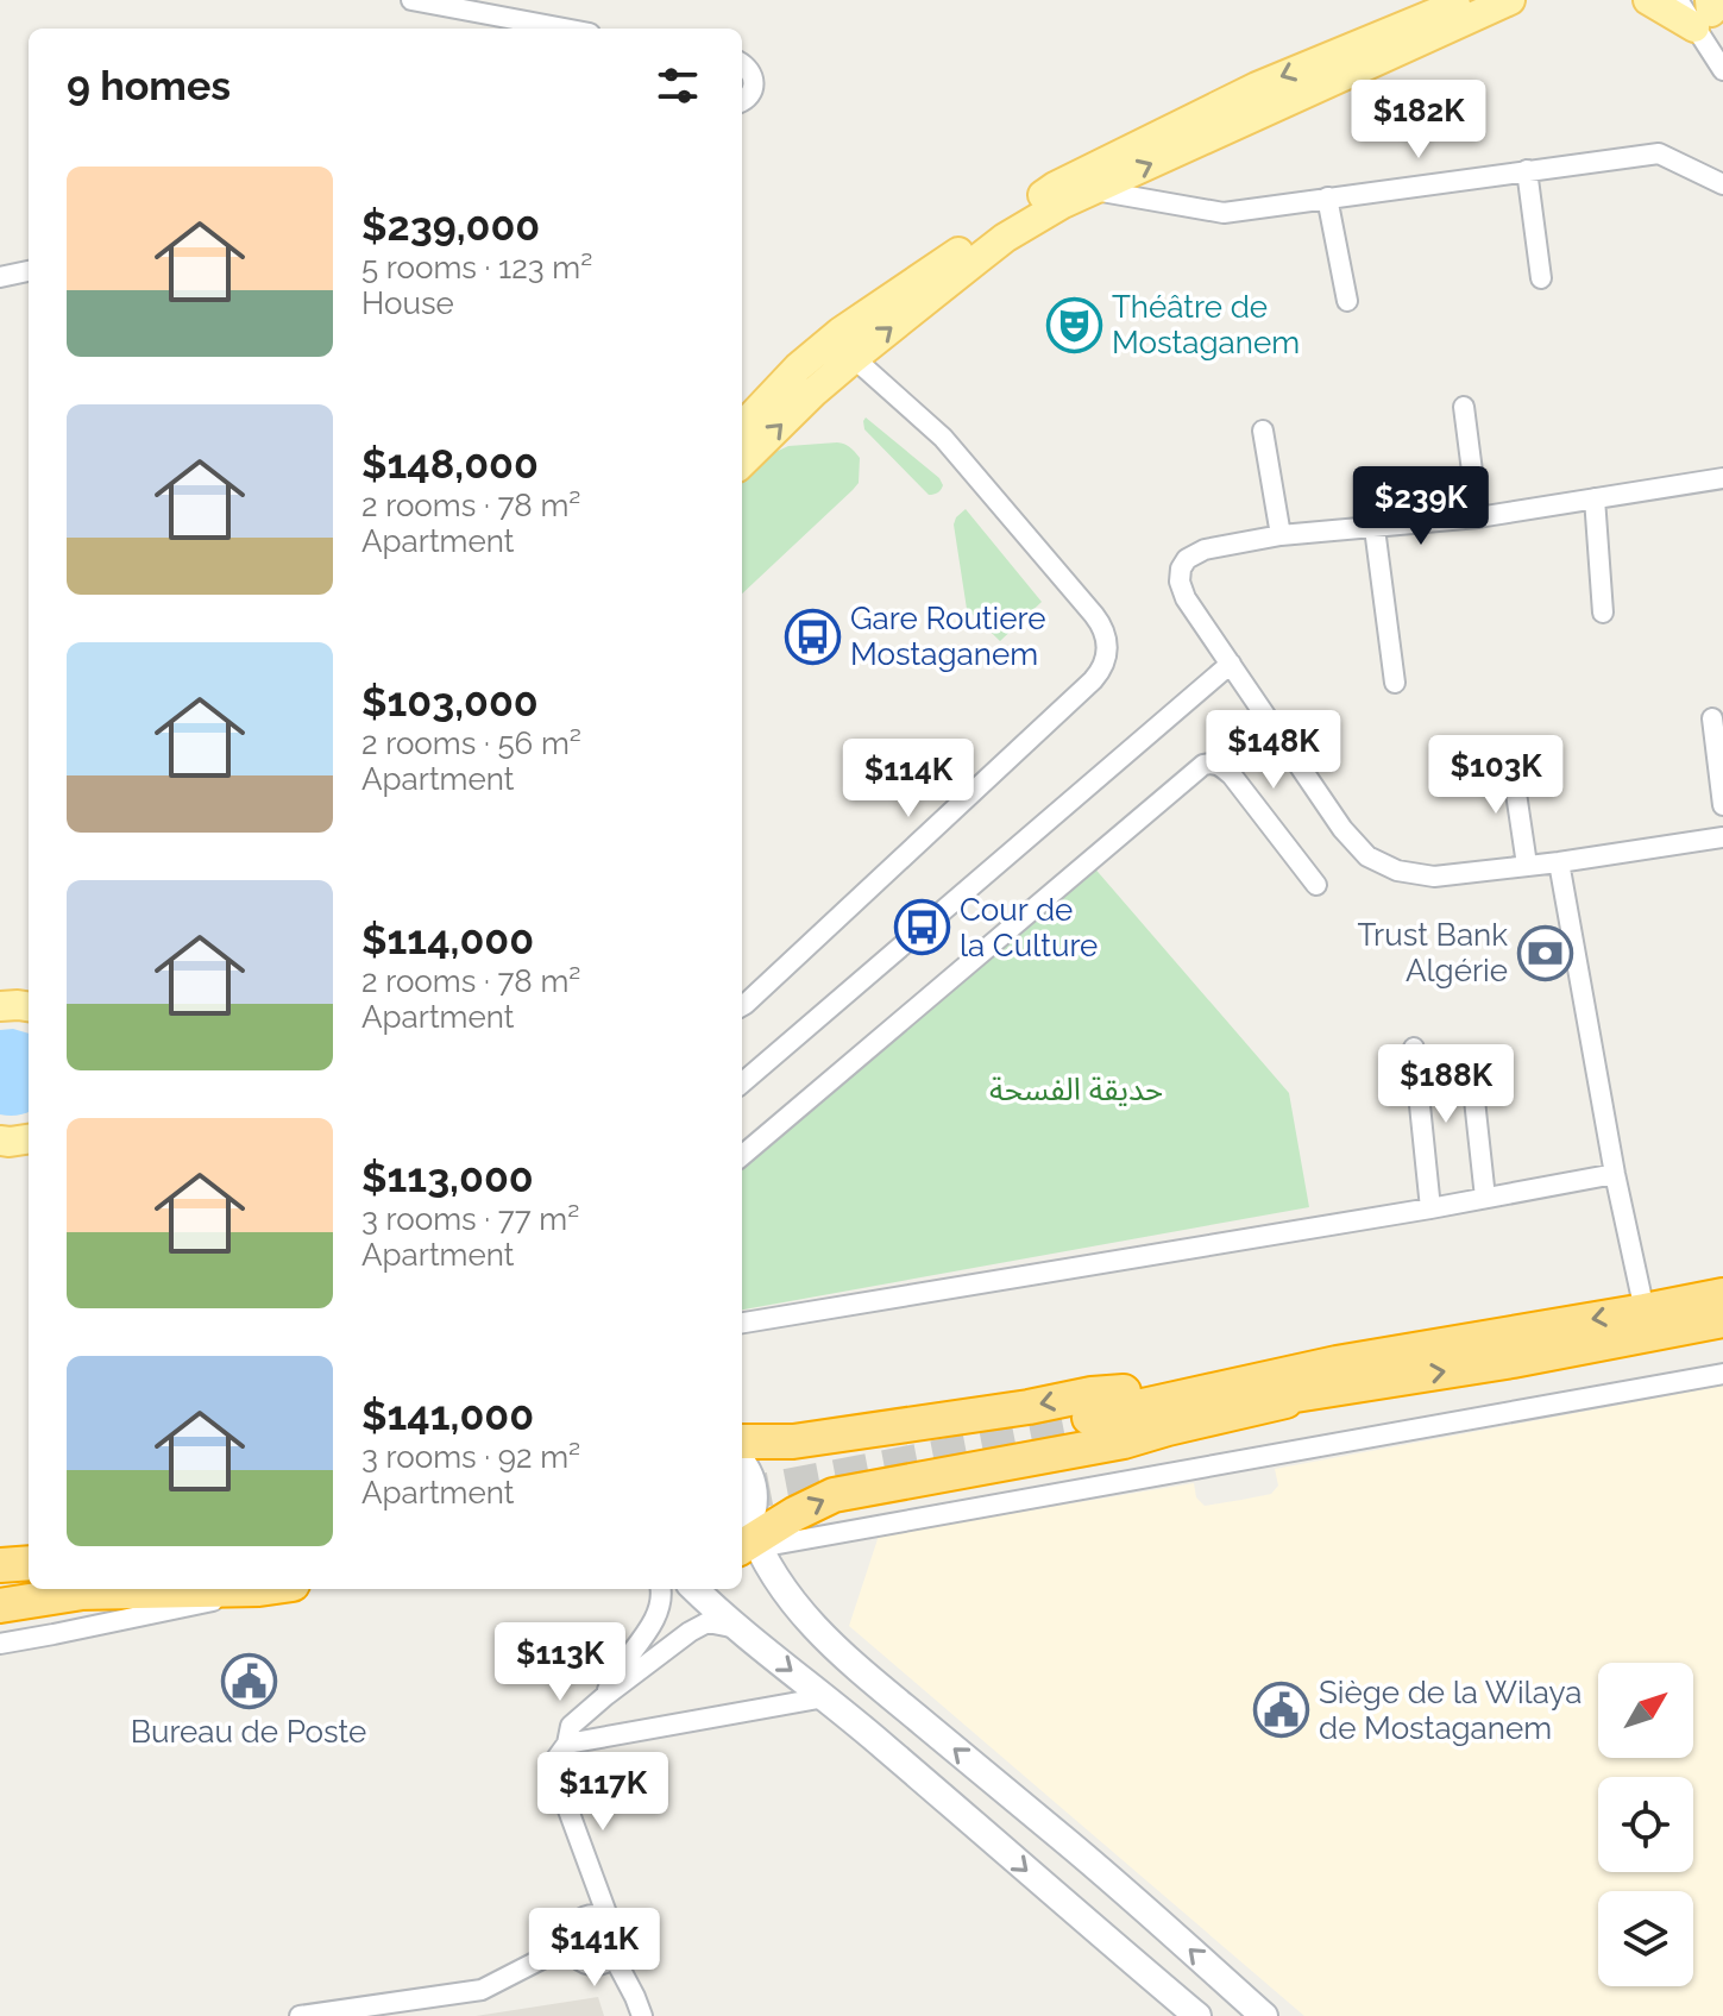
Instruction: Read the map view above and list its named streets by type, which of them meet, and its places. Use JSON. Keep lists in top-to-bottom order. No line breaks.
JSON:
{"parks":["حديقة الفسحة"],"places":{"theatre":["Théâtre de Mostaganem"],"bus stop":["Gare Routiere Mostaganem","Cour de la Culture"],"bank":["Trust Bank Algérie"],"public building":["Bureau de Poste","Siège de la Wilaya de Mostaganem"]},"north":"top right","page":{"heading":"9 homes","price":["$182K","$239K","$148K","$103K","$114K","$188K","$113K","$117K","$141K"],"list":[{"name":"$239,000","note":"5 rooms · 123 m² · House"},{"name":"$148,000","note":"2 rooms · 78 m² · Apartment"},{"name":"$103,000","note":"2 rooms · 56 m² · Apartment"},{"name":"$114,000","note":"2 rooms · 78 m² · Apartment"},{"name":"$113,000","note":"3 rooms · 77 m² · Apartment"},{"name":"$141,000","note":"3 rooms · 92 m² · Apartment"}]}}
